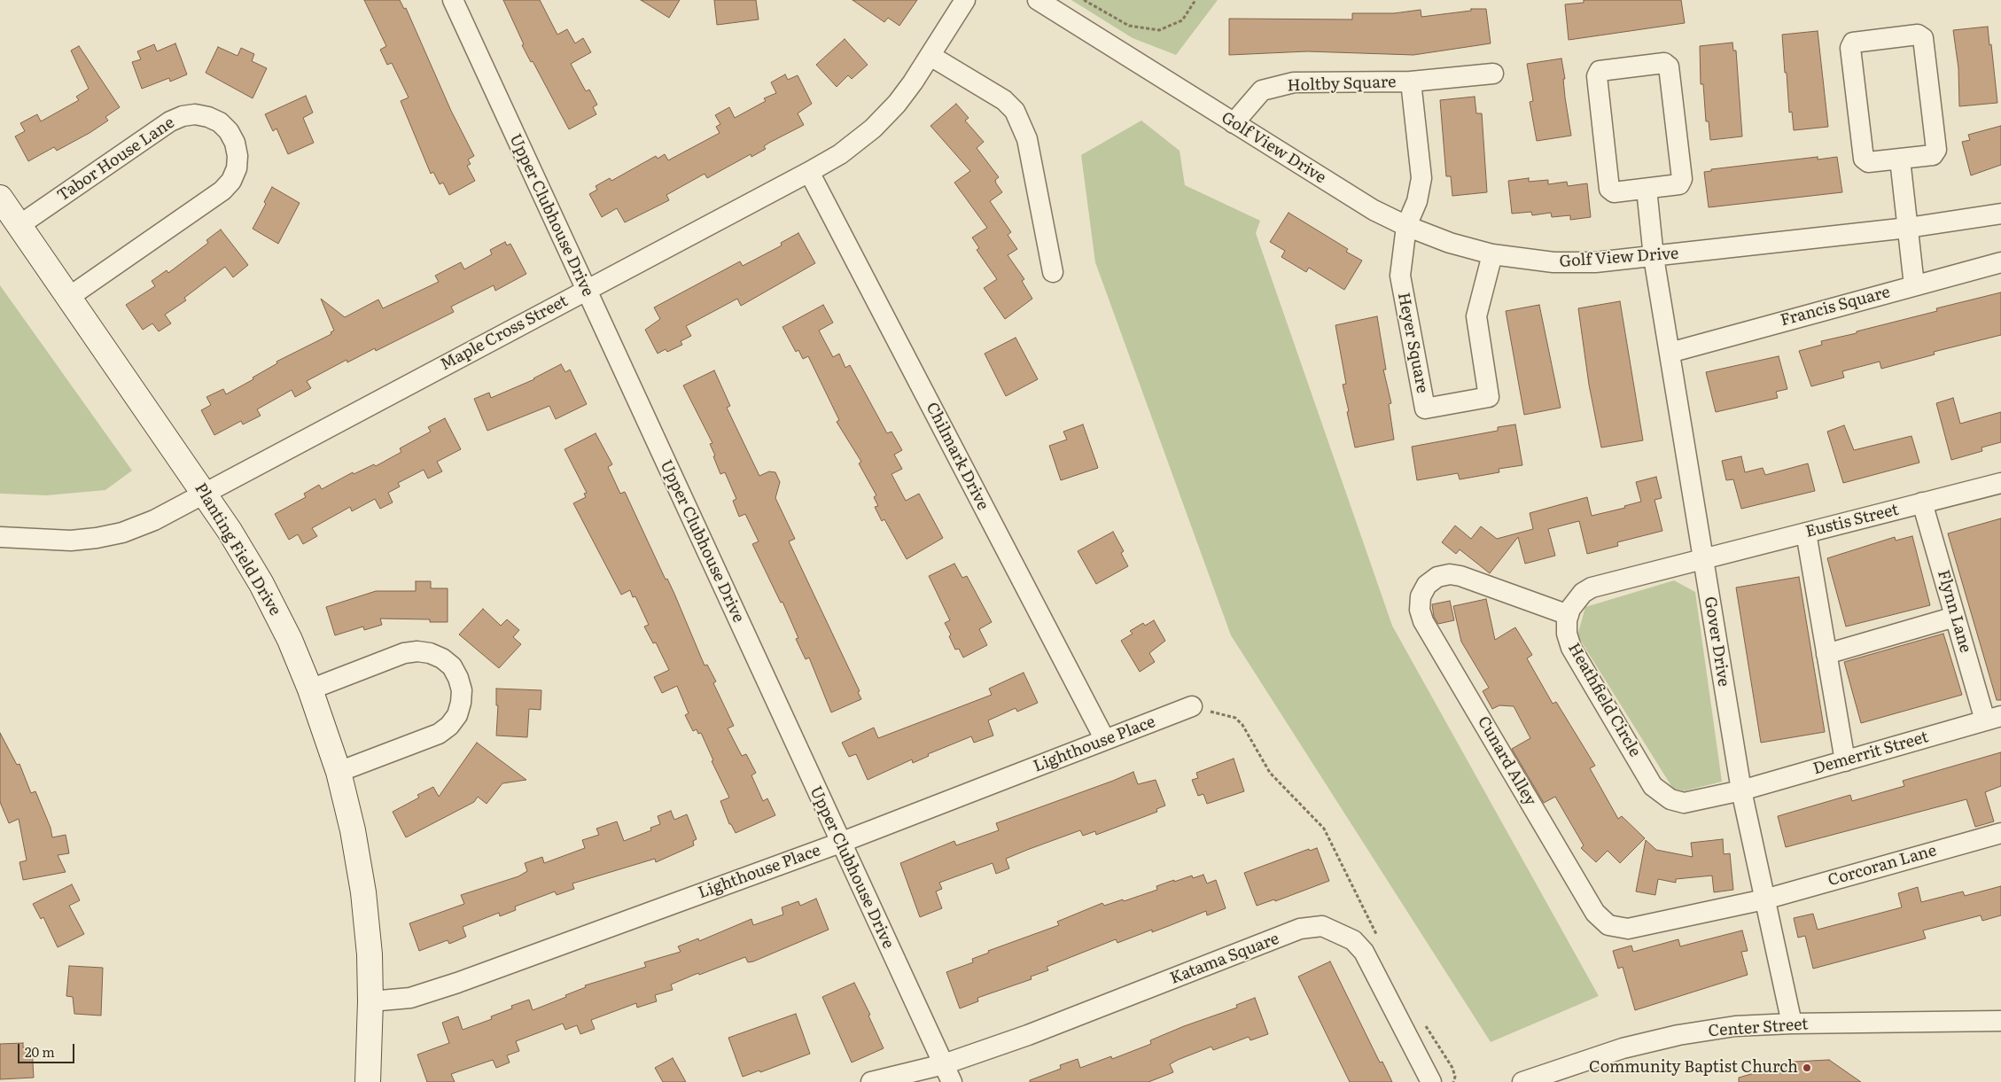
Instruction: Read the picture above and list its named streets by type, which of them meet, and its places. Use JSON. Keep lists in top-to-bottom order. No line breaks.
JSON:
{"streets":{"street":["Holtby Square","Golf View Drive","Tabor House Lane","Upper Clubhouse Drive","Francis Square","Maple Cross Street","Heyer Square","Chilmark Drive","Eustis Street","Planting Field Drive","Flynn Lane","Gover Drive","Heathfield Circle","Lighthouse Place","Demerrit Street","Cunard Alley","Corcoran Lane","Katama Square","Center Street"]},"crossings":[["Holtby Square","Golf View Drive"],["Holtby Square","Heyer Square"],["Golf View Drive","Heyer Square"],["Golf View Drive","Gover Drive"],["Tabor House Lane","Planting Field Drive"],["Upper Clubhouse Drive","Maple Cross Street"],["Upper Clubhouse Drive","Lighthouse Place"],["Upper Clubhouse Drive","Katama Square"],["Francis Square","Gover Drive"],["Maple Cross Street","Chilmark Drive"],["Maple Cross Street","Planting Field Drive"],["Chilmark Drive","Lighthouse Place"],["Eustis Street","Flynn Lane"],["Eustis Street","Gover Drive"],["Planting Field Drive","Lighthouse Place"],["Flynn Lane","Demerrit Street"],["Gover Drive","Heathfield Circle"],["Gover Drive","Demerrit Street"],["Gover Drive","Cunard Alley"],["Gover Drive","Corcoran Lane"],["Gover Drive","Center Street"],["Heathfield Circle","Demerrit Street"],["Heathfield Circle","Cunard Alley"],["Cunard Alley","Corcoran Lane"]],"places":["Community Baptist Church"],"scale_bar":"20 m"}
